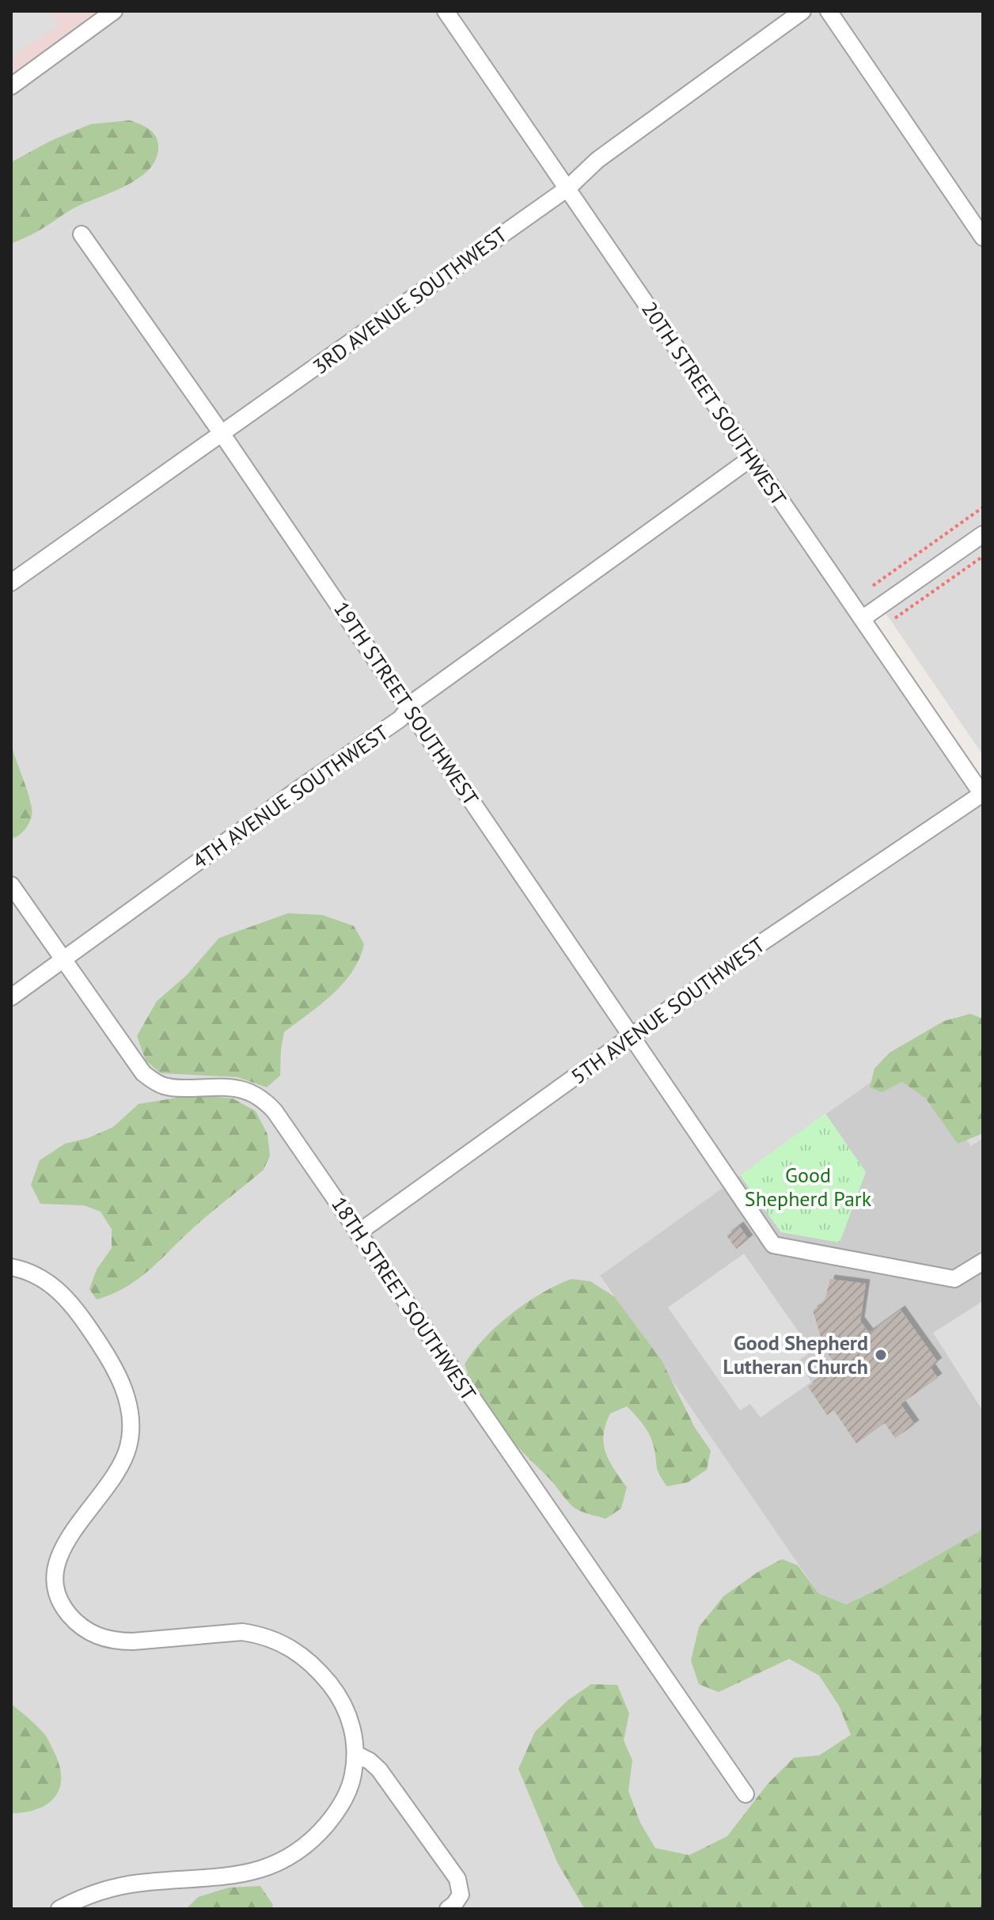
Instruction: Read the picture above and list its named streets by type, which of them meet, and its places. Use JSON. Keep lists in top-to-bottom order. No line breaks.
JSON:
{"streets":{"street":["3RD AVENUE SOUTHWEST","20TH STREET SOUTHWEST","19TH STREET SOUTHWEST","4TH AVENUE SOUTHWEST","5TH AVENUE SOUTHWEST","18TH STREET SOUTHWEST"]},"crossings":[["3RD AVENUE SOUTHWEST","20TH STREET SOUTHWEST"],["3RD AVENUE SOUTHWEST","19TH STREET SOUTHWEST"],["20TH STREET SOUTHWEST","4TH AVENUE SOUTHWEST"],["20TH STREET SOUTHWEST","5TH AVENUE SOUTHWEST"],["19TH STREET SOUTHWEST","4TH AVENUE SOUTHWEST"],["19TH STREET SOUTHWEST","5TH AVENUE SOUTHWEST"],["4TH AVENUE SOUTHWEST","18TH STREET SOUTHWEST"],["5TH AVENUE SOUTHWEST","18TH STREET SOUTHWEST"]],"parks":["Good Shepherd Park"],"places":["Good Shepherd Lutheran Church"]}
